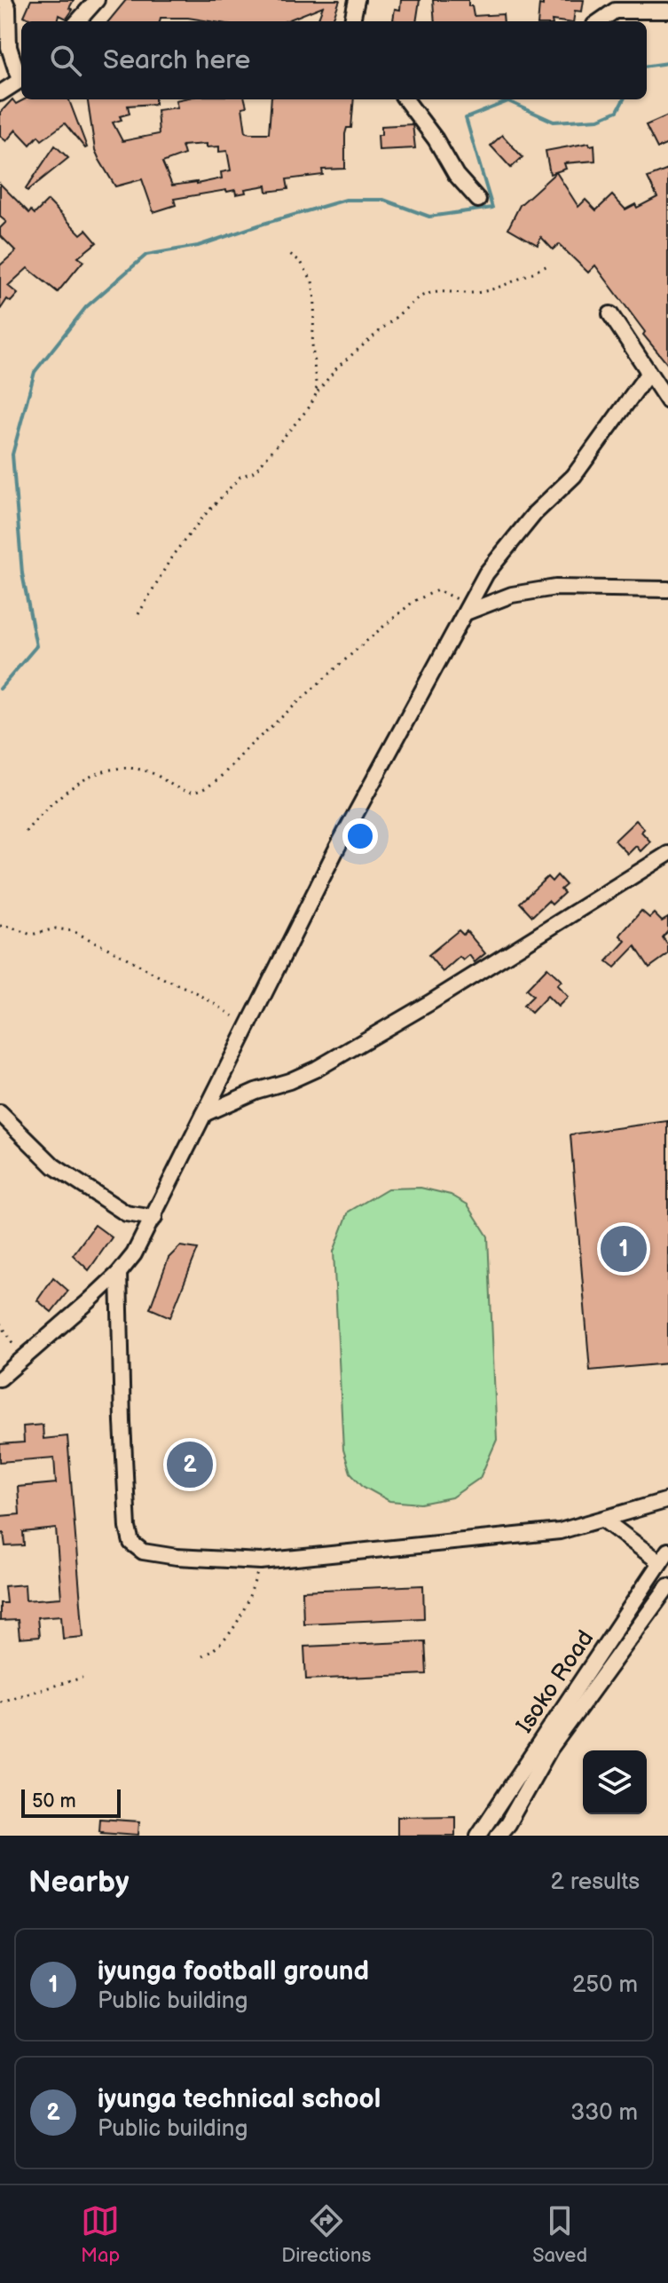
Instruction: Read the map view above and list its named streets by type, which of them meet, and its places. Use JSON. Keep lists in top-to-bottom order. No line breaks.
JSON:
{"streets":{"street":["Isoko Road"]},"scale_bar":"50 m","page":{"search":"Search here","pins":["1","2"],"scale":"50 m","heading":["Nearby","2 results"],"list":[{"mark":"1","name":"iyunga football ground","note":"Public building","value":"250 m"},{"mark":"2","name":"iyunga technical school","note":"Public building","value":"330 m"}],"nav":["Map","Directions","Saved"]}}
